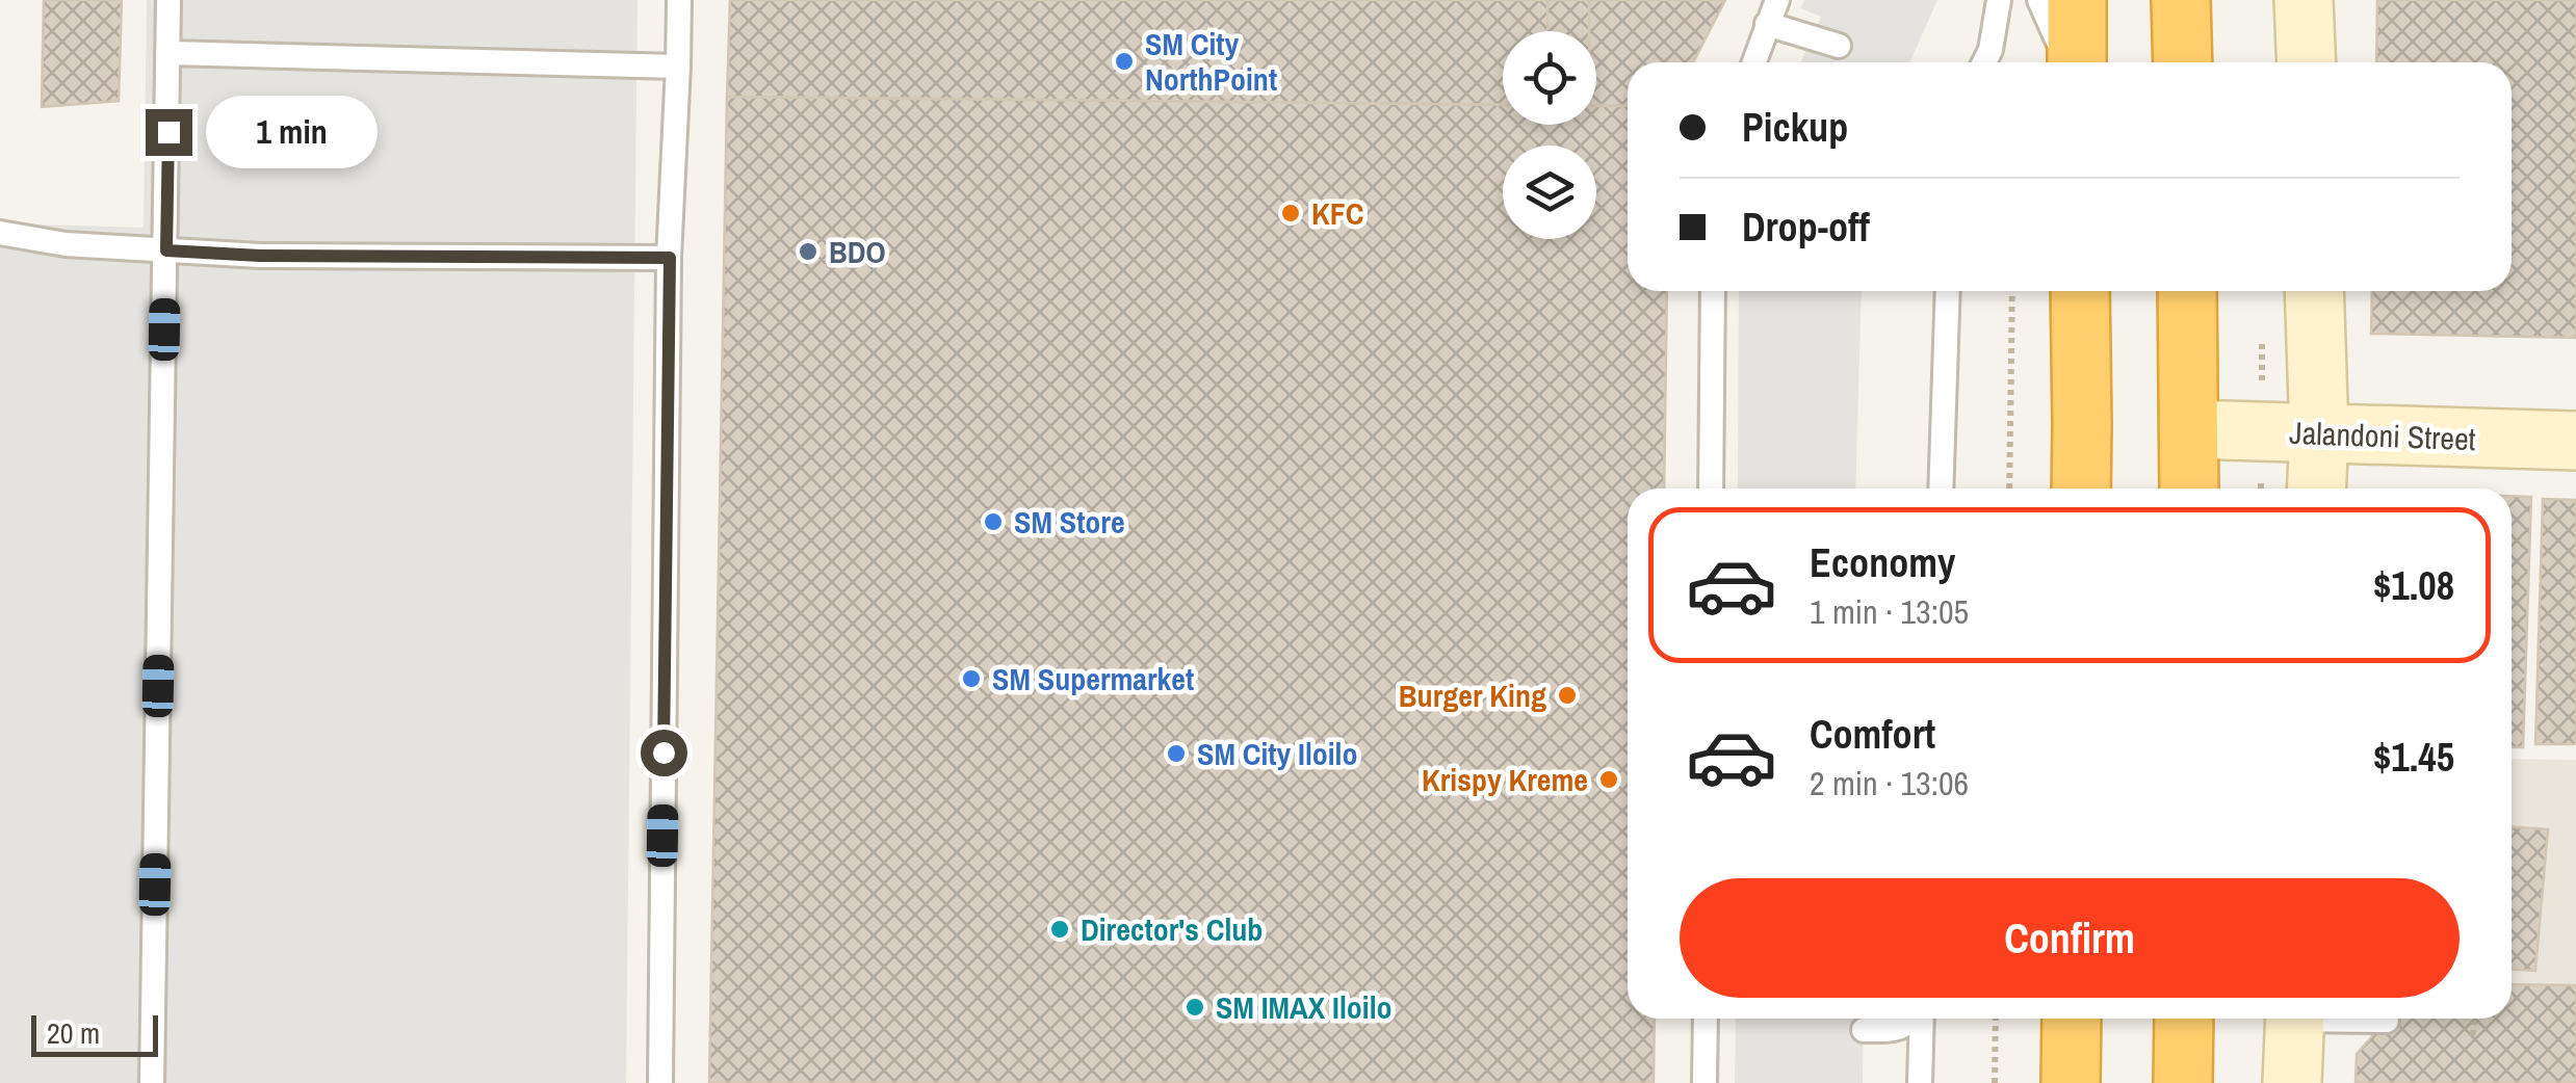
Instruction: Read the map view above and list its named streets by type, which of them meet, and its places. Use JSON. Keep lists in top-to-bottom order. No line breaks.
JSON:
{"streets":{"main road":["Jalandoni Street"]},"places":["SM City NorthPoint","KFC","BDO","SM Store","SM Supermarket","Burger King","SM City Iloilo","Krispy Kreme","Director's Club","SM IMAX Iloilo"],"scale_bar":"20 m","page":{"banner":["Pickup","Drop-off"],"bubble":"1 min","list":[{"name":"Economy","note":"1 min · 13:05","value":"$1.08"},{"name":"Comfort","note":"2 min · 13:06","value":"$1.45"}],"buttons":"Confirm","scale":"20 m"}}
